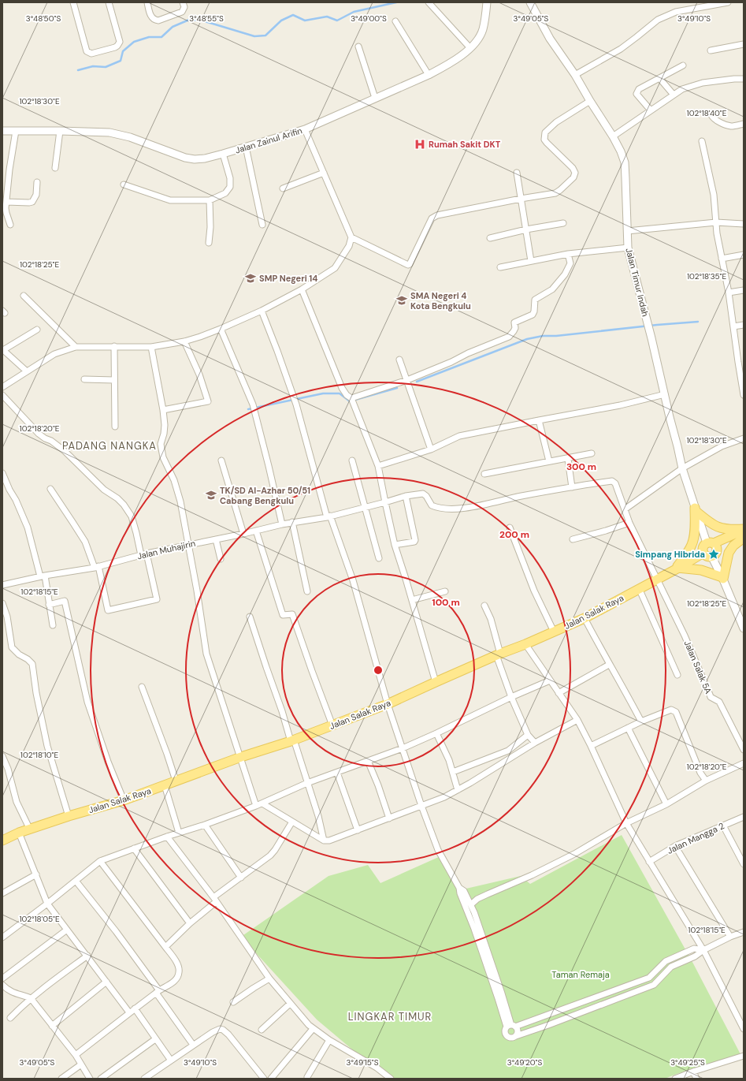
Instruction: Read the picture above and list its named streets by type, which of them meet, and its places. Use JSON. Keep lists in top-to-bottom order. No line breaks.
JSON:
{"streets":{"main road":["Jalan Salak Raya"],"street":["Jalan Zainul Arifin","Jalan Timur Indah","Jalan Muhajirin","Jalan Salak 5A","Jalan Mangga 2"]},"crossings":[["Jalan Muhajirin","Jalan Salak 5A"],["Jalan Salak Raya","Jalan Salak 5A"]],"districts":["PADANG NANGKA","LINGKAR TIMUR"],"parks":["Taman Remaja"],"places":{"hospital":["Rumah Sakit DKT"],"school or university":["SMP Negeri 14","SMA Negeri 4 Kota Bengkulu","TK/SD Al-Azhar 50/51 Cabang Bengkulu"],"place":["Simpang Hibrida"]},"coordinates":["3°48'50\"S","3°48'55\"S","3°49'00\"S","3°49'05\"S","3°49'10\"S","102°18'30\"E","102°18'40\"E","102°18'25\"E","102°18'35\"E","102°18'20\"E","102°18'15\"E","102°18'10\"E","102°18'05\"E","3°49'15\"S","3°49'20\"S","3°49'25\"S"],"rings":["300 m","200 m","100 m"]}
